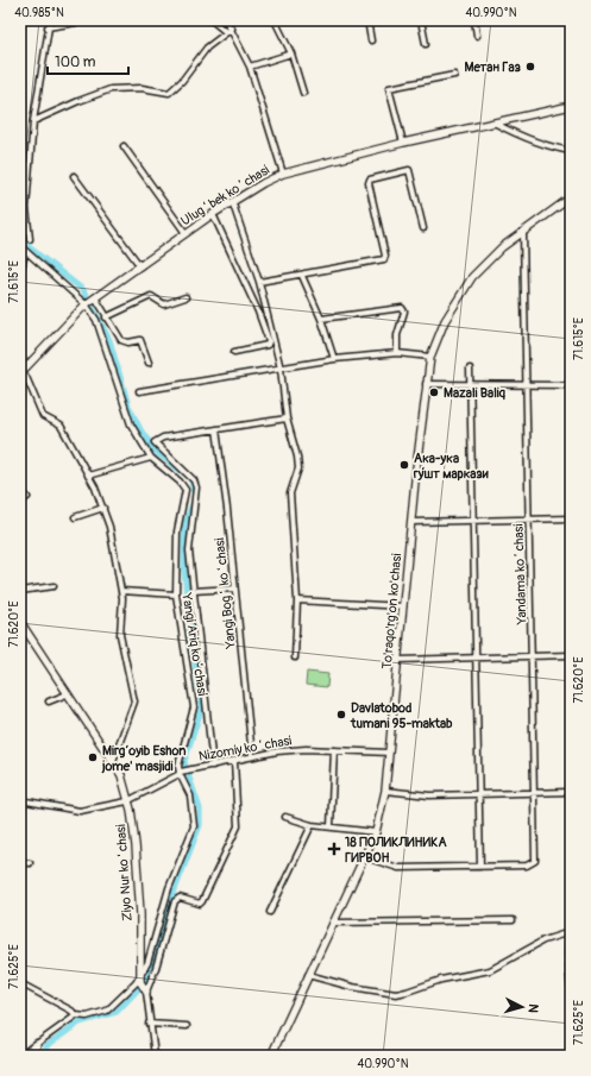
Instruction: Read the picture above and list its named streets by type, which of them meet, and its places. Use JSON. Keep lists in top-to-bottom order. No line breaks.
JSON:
{"streets":{"street":["Ulugʻbek koʻchasi","Yandama koʻchasi","Yangi Bogʻ koʻchasi","To'raqo'rg'on ko'chasi","Yangi Ariq koʻchasi","Nizomiy koʻchasi","Ziyo Nur koʻchasi"]},"crossings":[["Ulugʻbek koʻchasi","Yangi Ariq koʻchasi"],["Yandama koʻchasi","To'raqo'rg'on ko'chasi"],["Yangi Bogʻ koʻchasi","Nizomiy koʻchasi"],["To'raqo'rg'on ko'chasi","Nizomiy koʻchasi"],["Yangi Ariq koʻchasi","Nizomiy koʻchasi"],["Nizomiy koʻchasi","Ziyo Nur koʻchasi"]],"places":{"other":["Метан Газ","Mazali Baliq","Ака-ука гу́шт маркази","Davlatobod tumani 95-maktab","Mirg‘oyib Eshon jome' masjidi"],"health":["18 ПОЛИКЛИНИКА ГИРВОН"]},"scale_bar":"100 m","north":"right","coordinates":["40.985°N","40.990°N","71.615°E","71.620°E","71.625°E"]}
